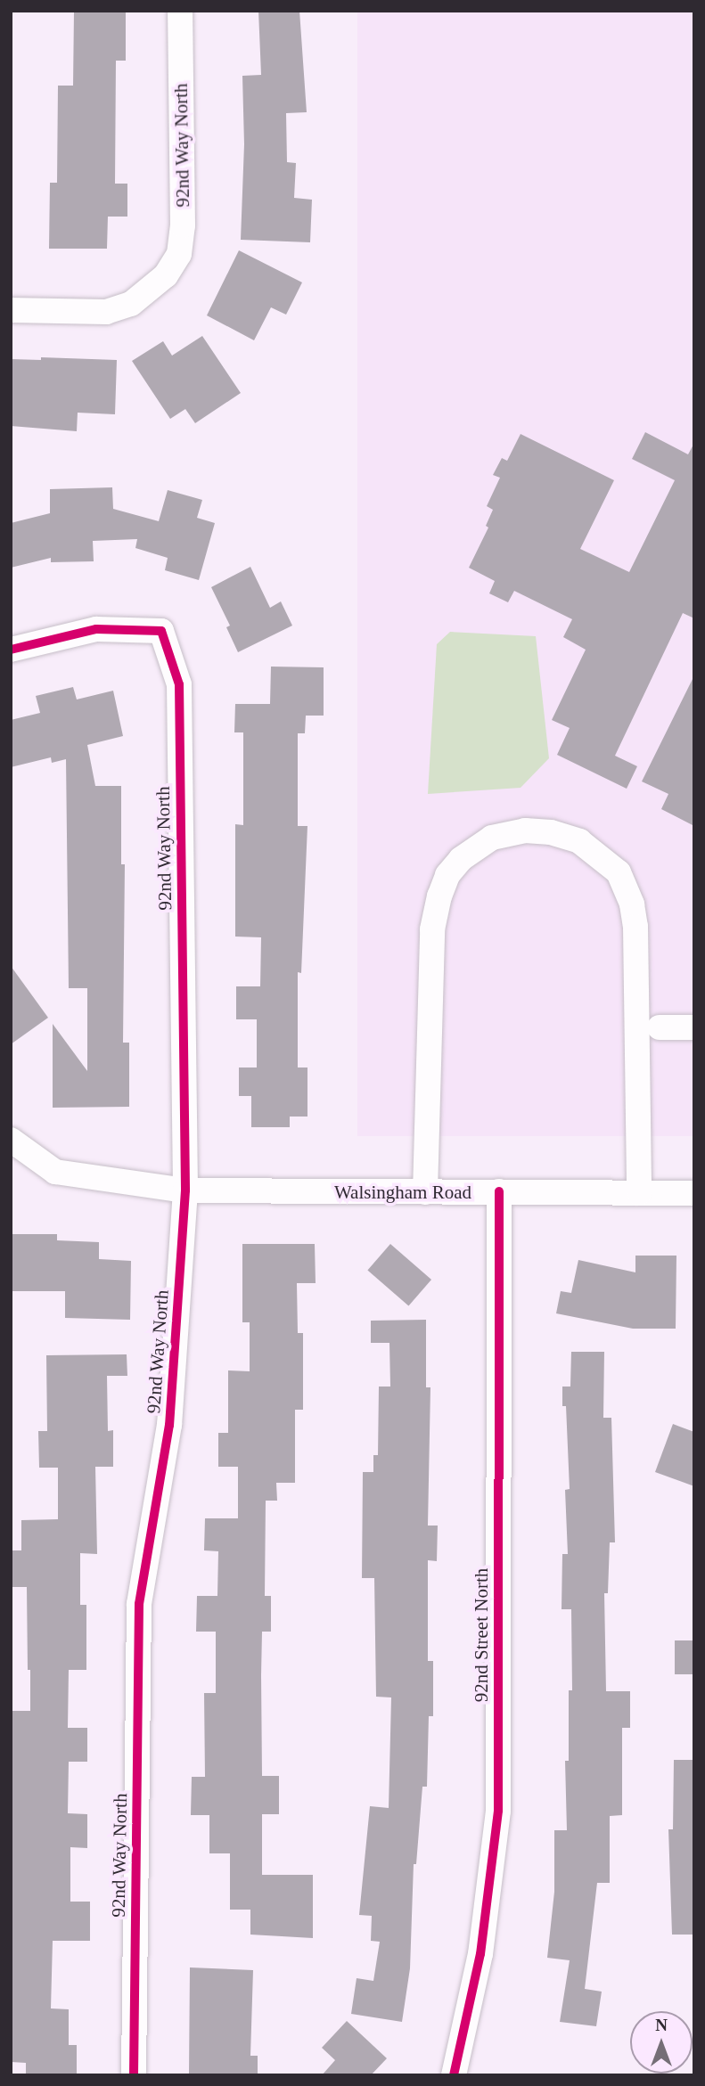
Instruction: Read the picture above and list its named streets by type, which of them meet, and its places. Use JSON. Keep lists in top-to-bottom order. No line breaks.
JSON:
{"streets":{"street":["92nd Way North","Walsingham Road","92nd Street North"]},"crossings":[["92nd Way North","Walsingham Road"],["Walsingham Road","92nd Street North"]],"north":"top"}
